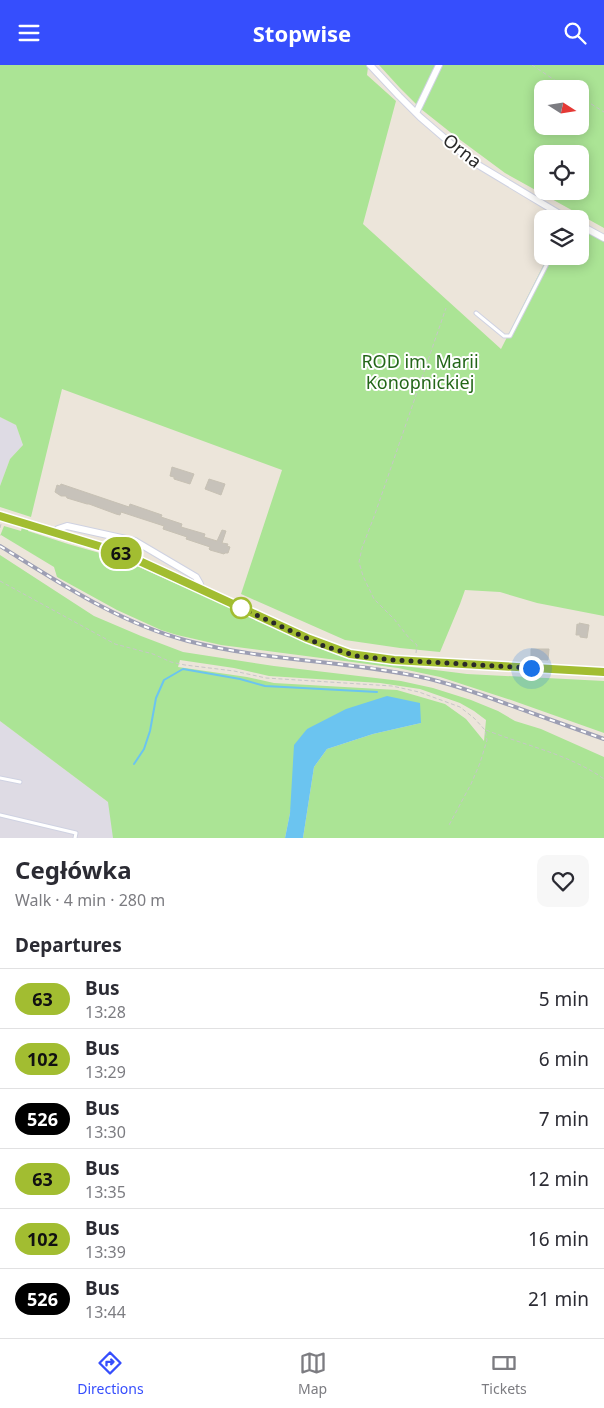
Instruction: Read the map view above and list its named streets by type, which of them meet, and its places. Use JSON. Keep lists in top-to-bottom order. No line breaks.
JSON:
{"streets":{"street":["Orna"]},"parks":["ROD im. Marii Konopnickiej"],"lines":["bus line 63"],"north":"right","page":{"header":"Stopwise","on_map":"63","heading":[["Cegłówka","Walk · 4 min · 280 m"],"Departures"],"list":[{"mark":"63","name":"Bus","note":"13:28","value":"5 min"},{"mark":"102","name":"Bus","note":"13:29","value":"6 min"},{"mark":"526","name":"Bus","note":"13:30","value":"7 min"},{"mark":"63","name":"Bus","note":"13:35","value":"12 min"},{"mark":"102","name":"Bus","note":"13:39","value":"16 min"},{"mark":"526","name":"Bus","note":"13:44","value":"21 min"}],"tabs":["Directions","Map","Tickets"]}}
